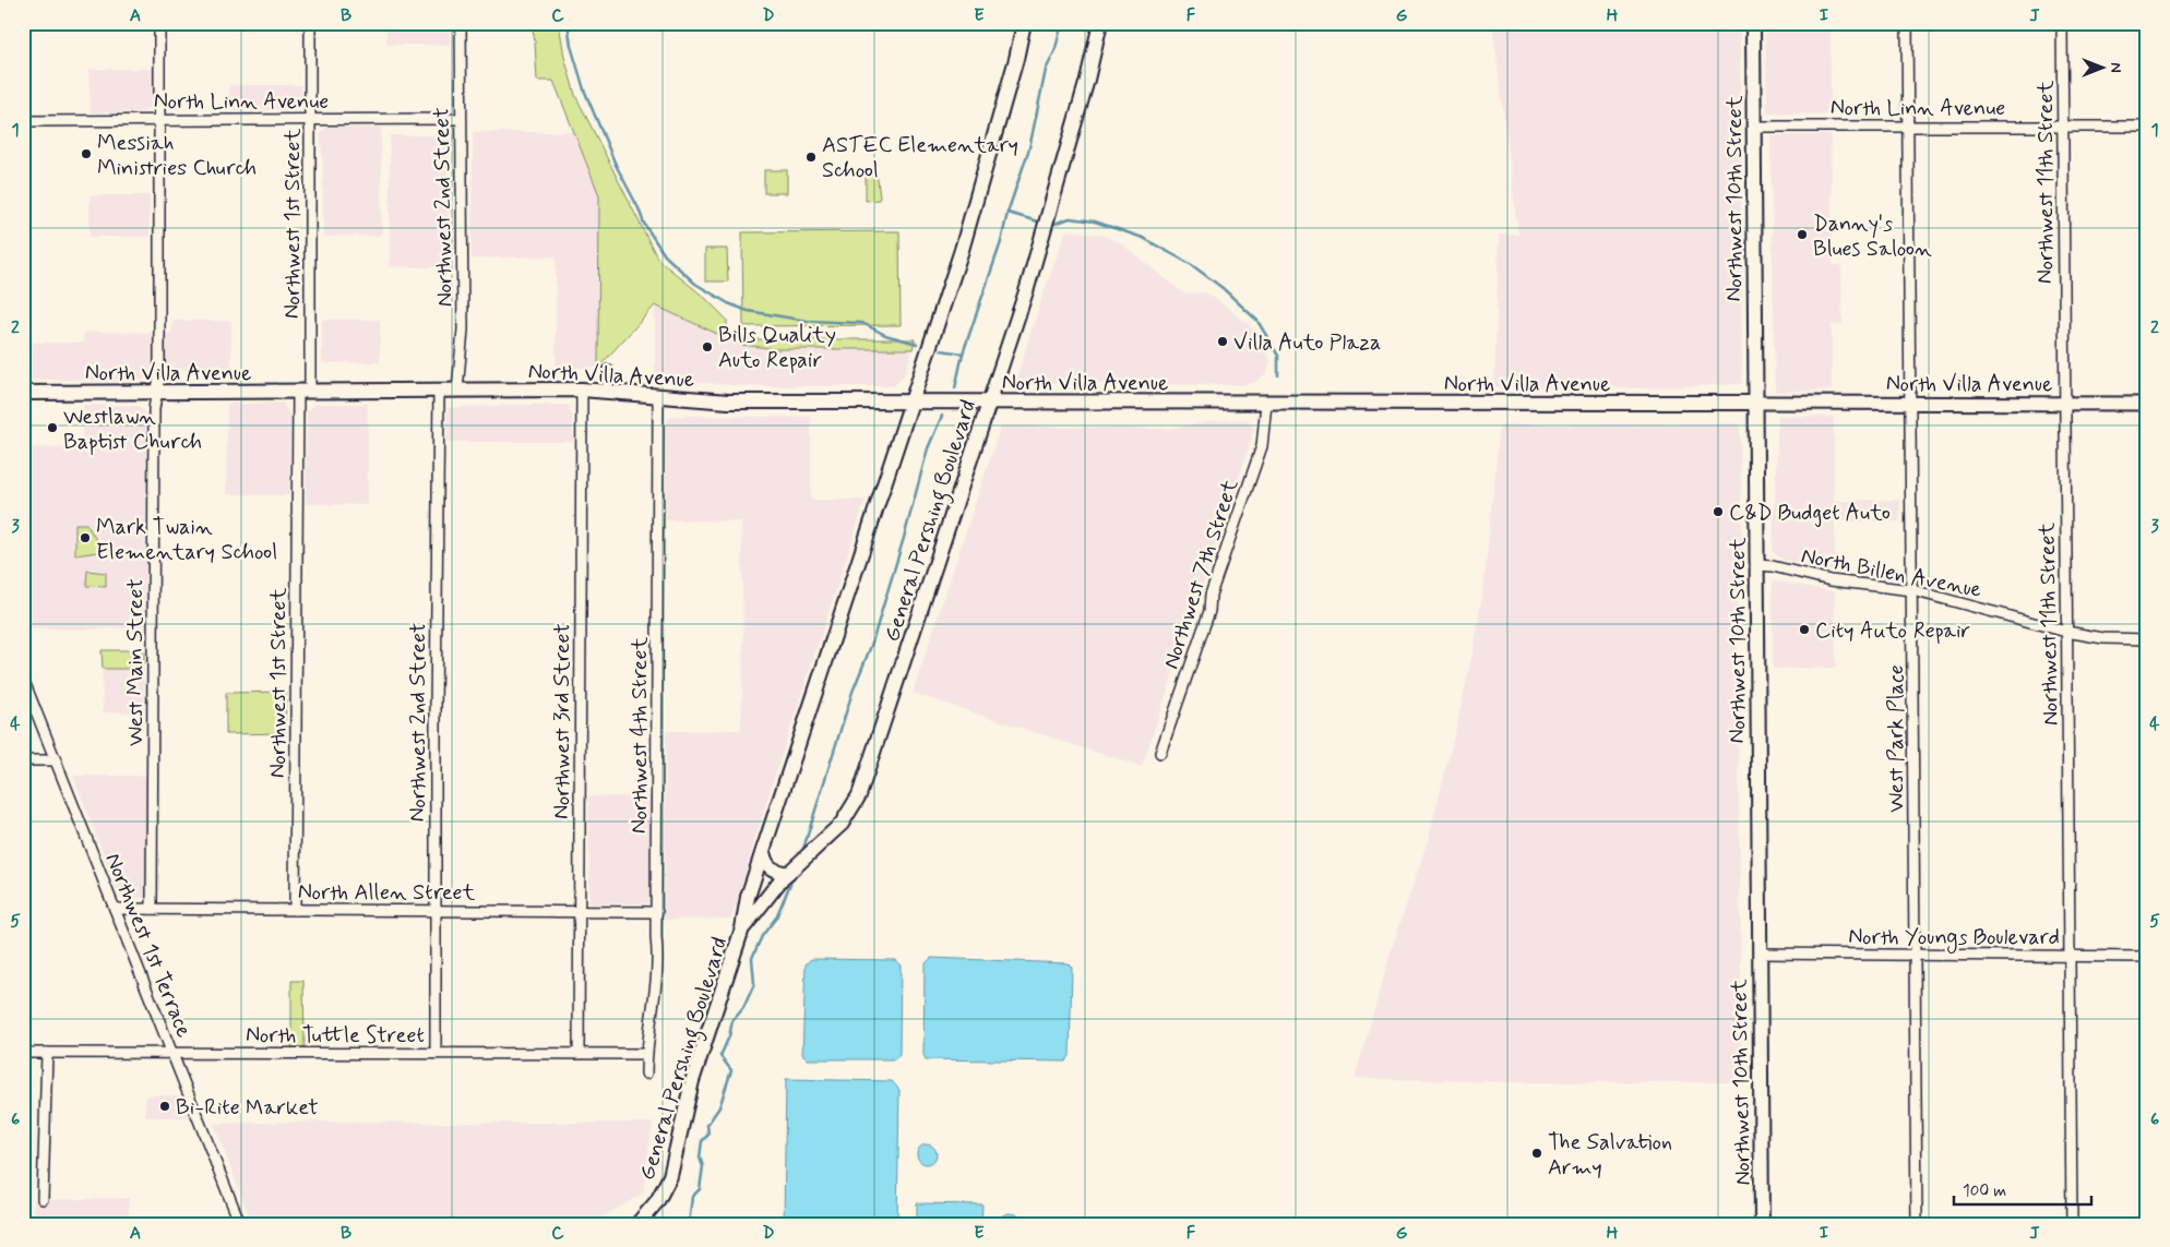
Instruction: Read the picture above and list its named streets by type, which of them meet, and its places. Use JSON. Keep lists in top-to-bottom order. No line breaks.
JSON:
{"streets":{"main road":["Northwest 10th Street","North Villa Avenue","General Pershing Boulevard"],"street":["North Linn Avenue","Northwest 11th Street","Northwest 2nd Street","Northwest 1st Street","North Billen Avenue","Northwest 7th Street","West Main Street","Northwest 3rd Street","Northwest 4th Street","West Park Place","North Allen Street","North Youngs Boulevard","Northwest 1st Terrace","North Tuttle Street"]},"crossings":[["North Linn Avenue","Northwest 11th Street"],["North Linn Avenue","Northwest 10th Street"],["North Linn Avenue","Northwest 2nd Street"],["North Linn Avenue","Northwest 1st Street"],["North Linn Avenue","West Main Street"],["North Linn Avenue","West Park Place"],["Northwest 11th Street","North Villa Avenue"],["Northwest 11th Street","North Billen Avenue"],["Northwest 11th Street","North Youngs Boulevard"],["Northwest 10th Street","North Villa Avenue"],["Northwest 10th Street","North Billen Avenue"],["Northwest 10th Street","North Youngs Boulevard"],["Northwest 2nd Street","North Villa Avenue"],["Northwest 2nd Street","North Allen Street"],["Northwest 2nd Street","North Tuttle Street"],["Northwest 1st Street","North Villa Avenue"],["Northwest 1st Street","North Allen Street"],["North Villa Avenue","General Pershing Boulevard"],["North Villa Avenue","Northwest 7th Street"],["North Villa Avenue","West Main Street"],["North Villa Avenue","Northwest 3rd Street"],["North Villa Avenue","Northwest 4th Street"],["North Villa Avenue","West Park Place"],["North Billen Avenue","West Park Place"],["West Main Street","North Allen Street"],["Northwest 3rd Street","North Allen Street"],["Northwest 3rd Street","North Tuttle Street"],["Northwest 4th Street","North Allen Street"],["Northwest 4th Street","North Tuttle Street"],["West Park Place","North Youngs Boulevard"],["North Allen Street","Northwest 1st Terrace"],["Northwest 1st Terrace","North Tuttle Street"]],"places":["Messiah Ministries Church","ASTEC Elementary School","Danny's Blues Saloon","Villa Auto Plaza","Bills Quality Auto Repair","Westlawn Baptist Church","C&D Budget Auto","Mark Twain Elementary School","City Auto Repair","Bi-Rite Market","The Salvation Army"],"scale_bar":"100 m","north":"right","grid":{"columns":["A","B","C","D","E","F","G","H","I","J"],"rows":["1","2","3","4","5","6"]}}
